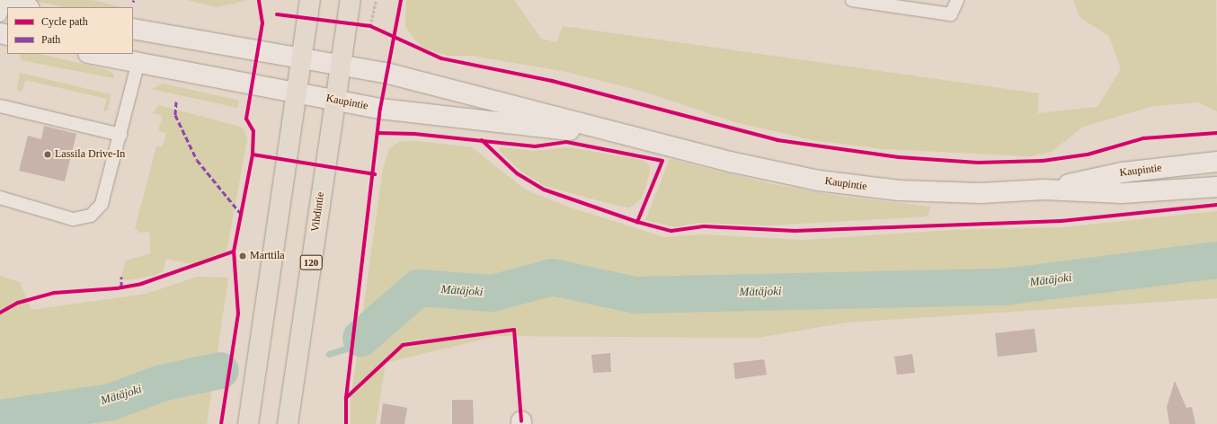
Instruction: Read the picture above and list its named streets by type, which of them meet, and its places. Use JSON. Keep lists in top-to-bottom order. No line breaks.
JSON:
{"streets":{"main road":["Kaupintie","Vihdintie","120"]},"crossings":[["Kaupintie","Vihdintie"]],"water":["Mätäjoki"],"places":["Lassila Drive-In","Marttila"],"legend":["Cycle path","Path"]}
